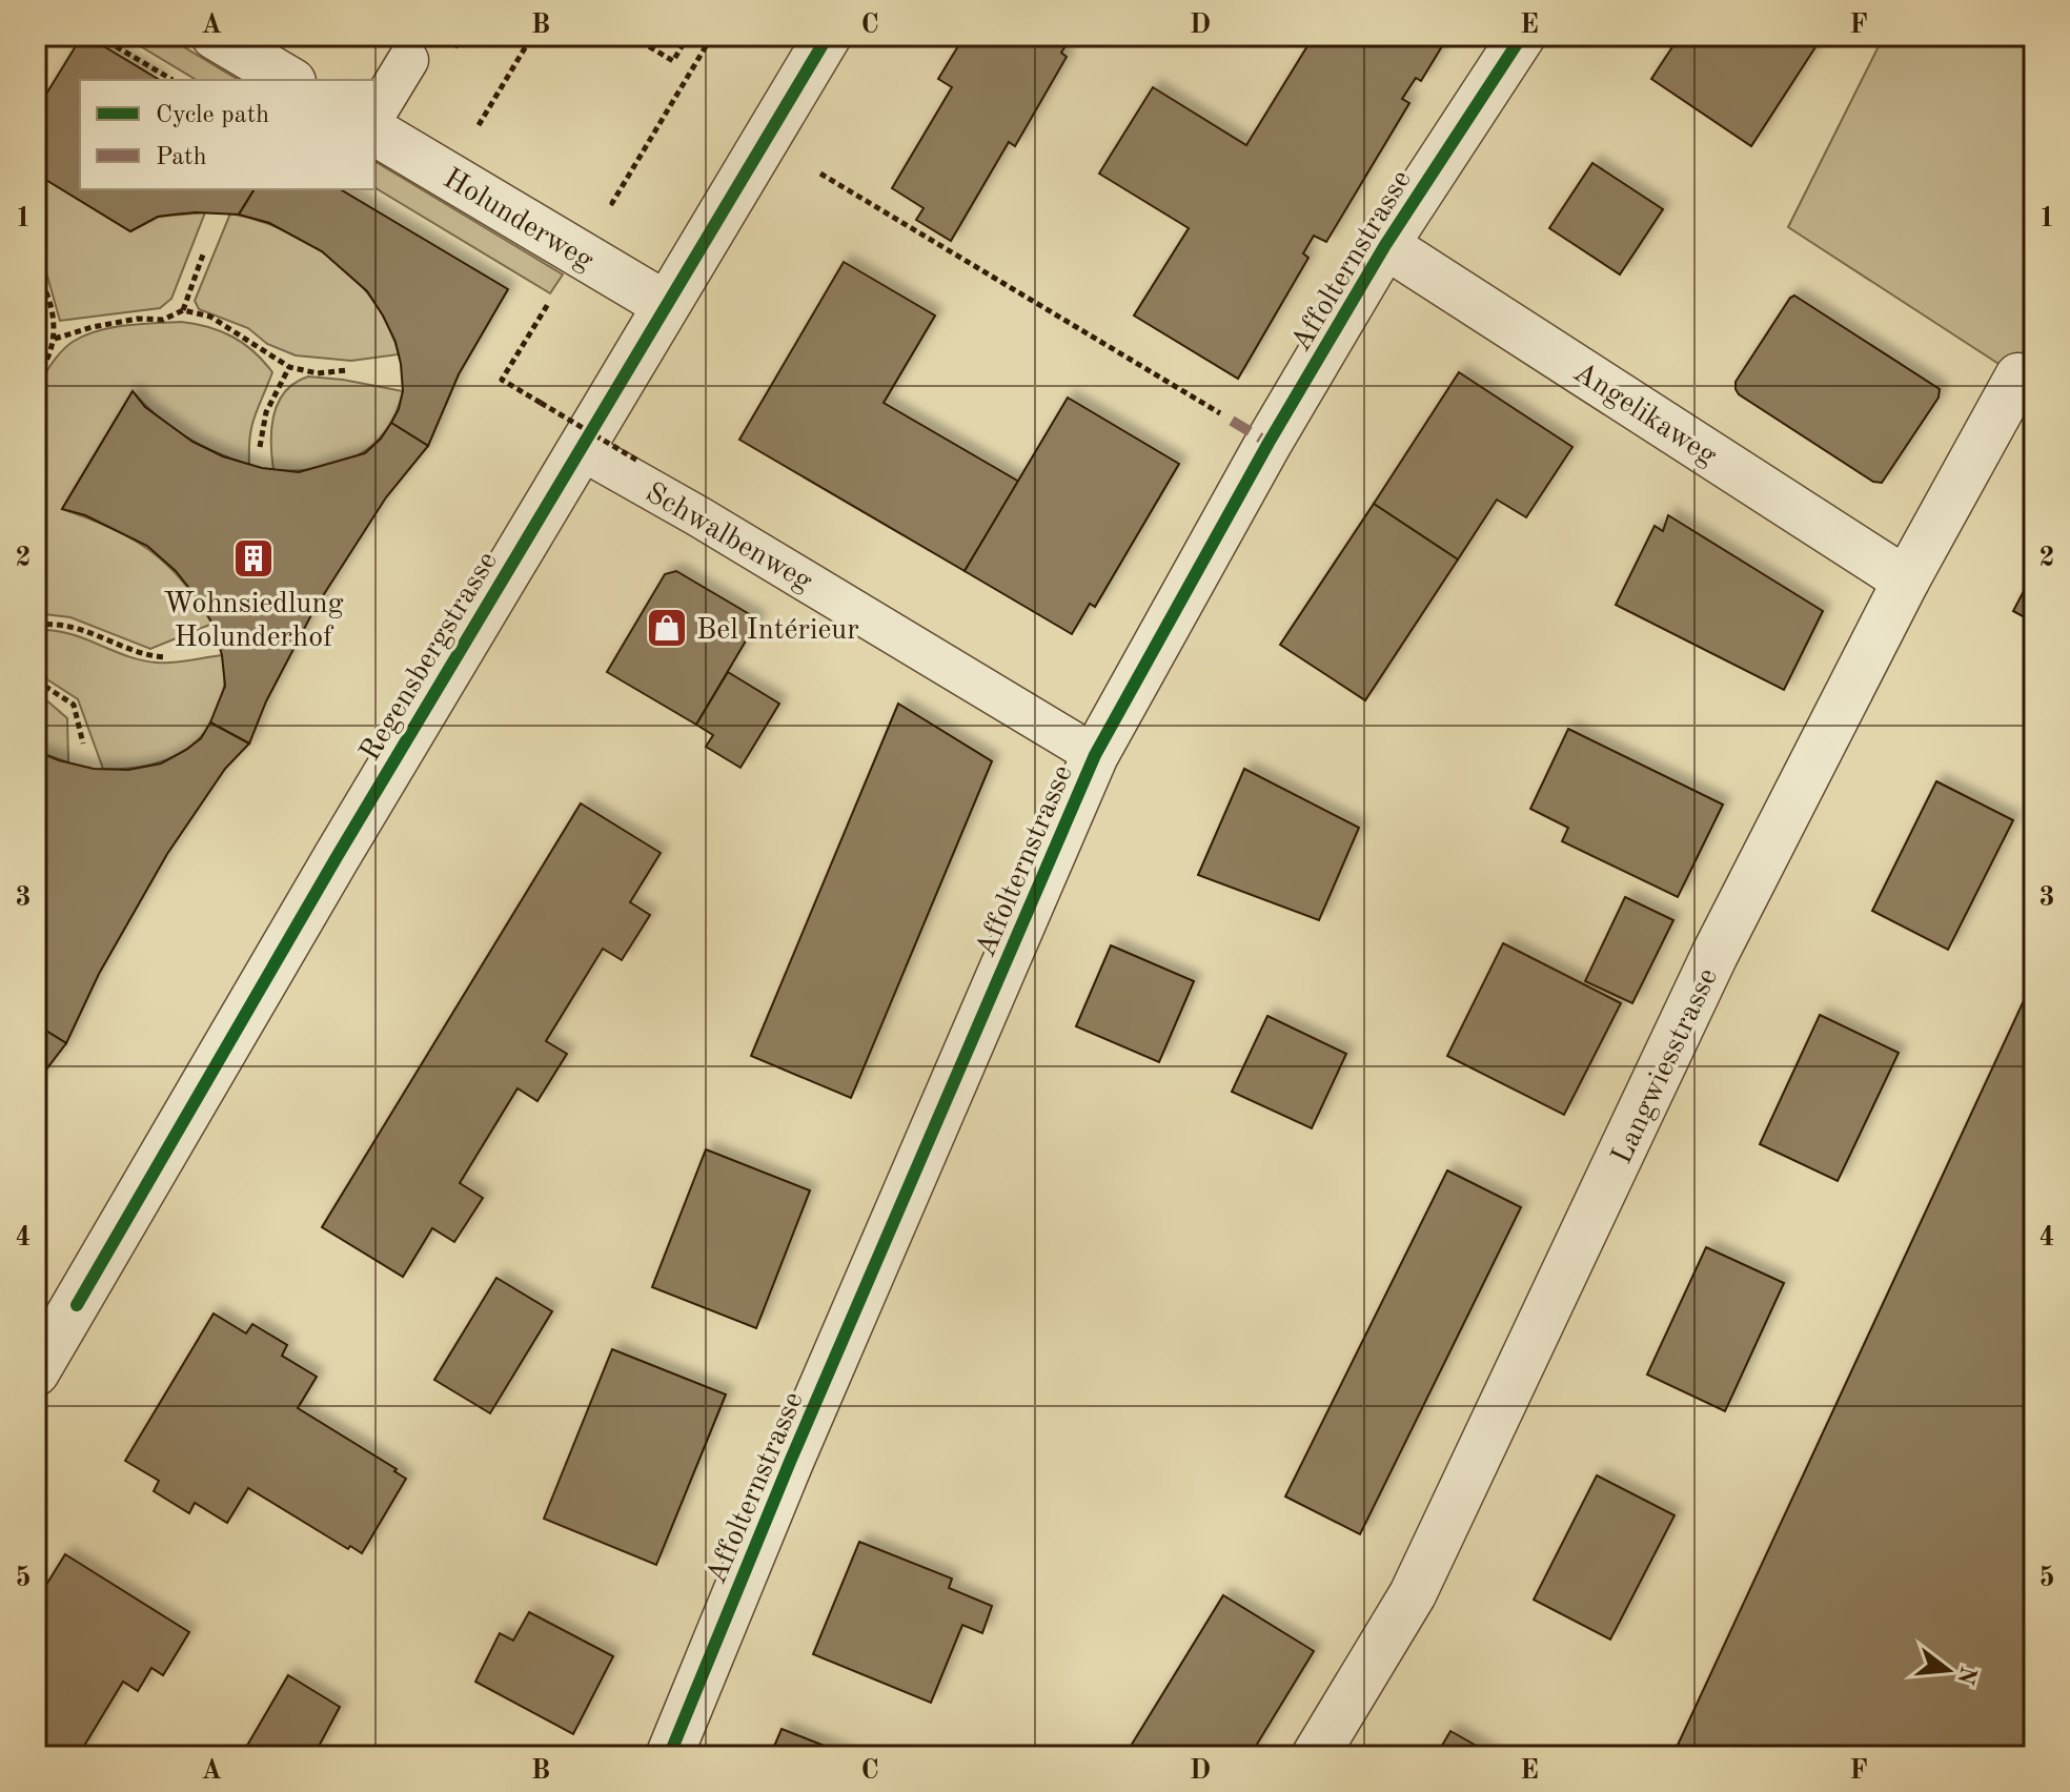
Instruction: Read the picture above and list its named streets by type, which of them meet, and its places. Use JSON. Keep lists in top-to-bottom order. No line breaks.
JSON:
{"streets":{"street":["Holunderweg","Affolternstrasse","Angelikaweg","Regensbergstrasse","Langwiesstrasse"],"lane":["Schwalbenweg"]},"crossings":[["Holunderweg","Regensbergstrasse"],["Affolternstrasse","Angelikaweg"],["Affolternstrasse","Schwalbenweg"],["Angelikaweg","Langwiesstrasse"],["Schwalbenweg","Regensbergstrasse"]],"places":{"building":["Wohnsiedlung Holunderhof"],"shop":["Bel Intérieur"]},"legend":["Cycle path","Path"],"north":"right","grid":{"columns":["A","B","C","D","E","F"],"rows":["1","2","3","4","5"]}}
